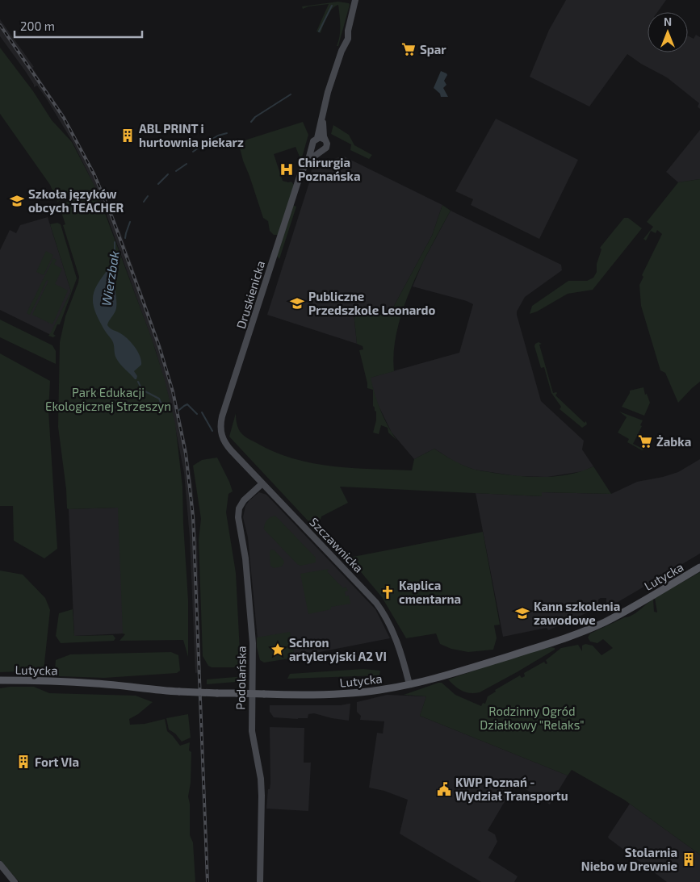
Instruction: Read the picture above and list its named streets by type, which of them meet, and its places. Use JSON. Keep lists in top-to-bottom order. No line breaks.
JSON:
{"streets":{"main road":["Lutycka"],"street":["Druskienicka","Szczawnicka","Podolańska"]},"crossings":[["Druskienicka","Szczawnicka"],["Szczawnicka","Lutycka"],["Szczawnicka","Podolańska"]],"water":["Wierzbak"],"parks":["Park Edukacji Ekologicznej Strzeszyn","Rodzinny Ogród Działkowy \"Relaks\""],"places":{"supermarket":["Spar","Żabka"],"building":["ABL PRINT i hurtownia piekarz","Fort VIa","Stolarnia Niebo w Drewnie"],"hospital":["Chirurgia Poznańska"],"school or university":["Szkoła języków obcych TEACHER","Publiczne Przedszkole Leonardo","Kann szkolenia zawodowe"],"church":["Kaplica cmentarna"],"place":["Schron artyleryjski A2 VI"],"public building":["KWP Poznań - Wydział Transportu"]},"scale_bar":"200 m","north":"top"}
